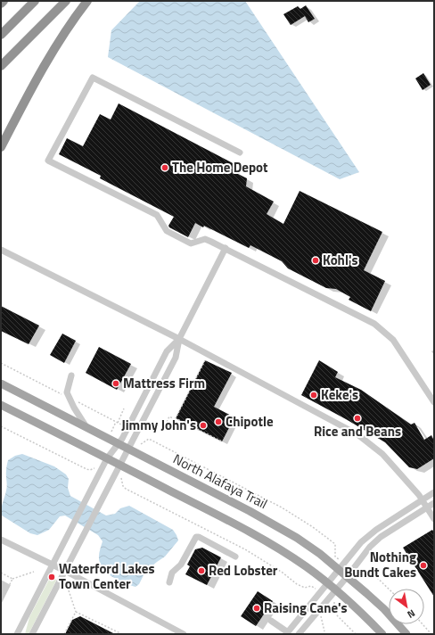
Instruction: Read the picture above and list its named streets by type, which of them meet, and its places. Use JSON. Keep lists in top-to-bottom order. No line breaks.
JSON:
{"streets":{"main road":["North Alafaya Trail"]},"places":["The Home Depot","Kohl's","Mattress Firm","Keke's","Rice and Beans","Chipotle","Jimmy John's","Nothing Bundt Cakes","Red Lobster","Waterford Lakes Town Center","Raising Cane's"],"north":"bottom right"}
